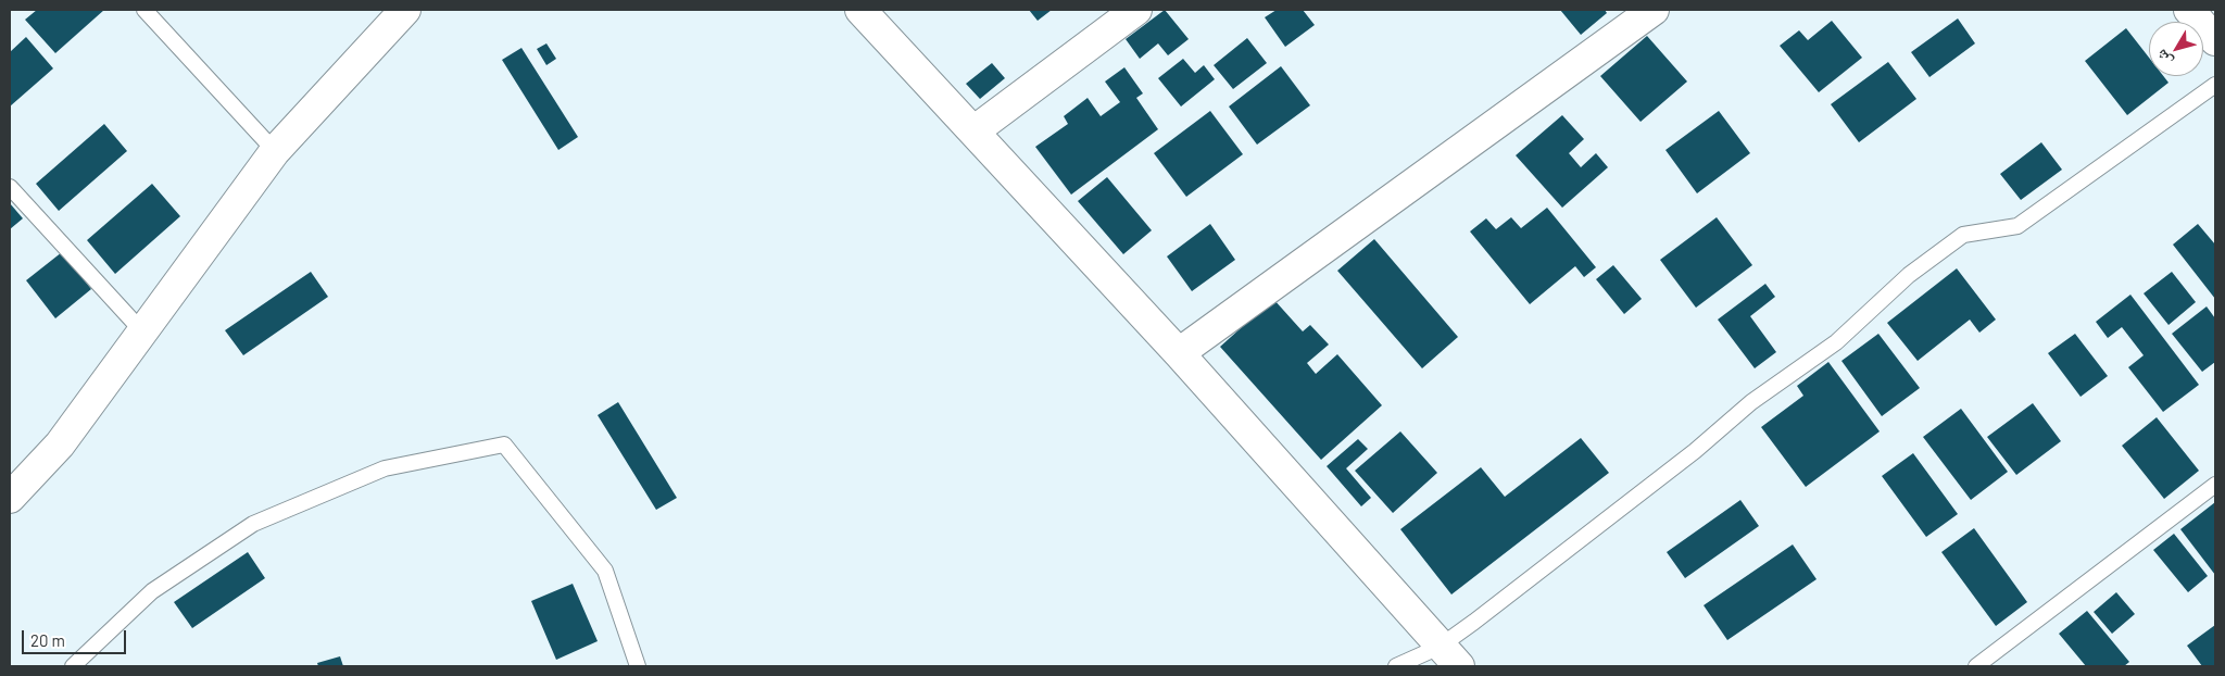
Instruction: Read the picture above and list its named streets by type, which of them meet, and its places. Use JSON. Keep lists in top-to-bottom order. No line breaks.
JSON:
{"scale_bar":"20 m","north":"bottom left"}
